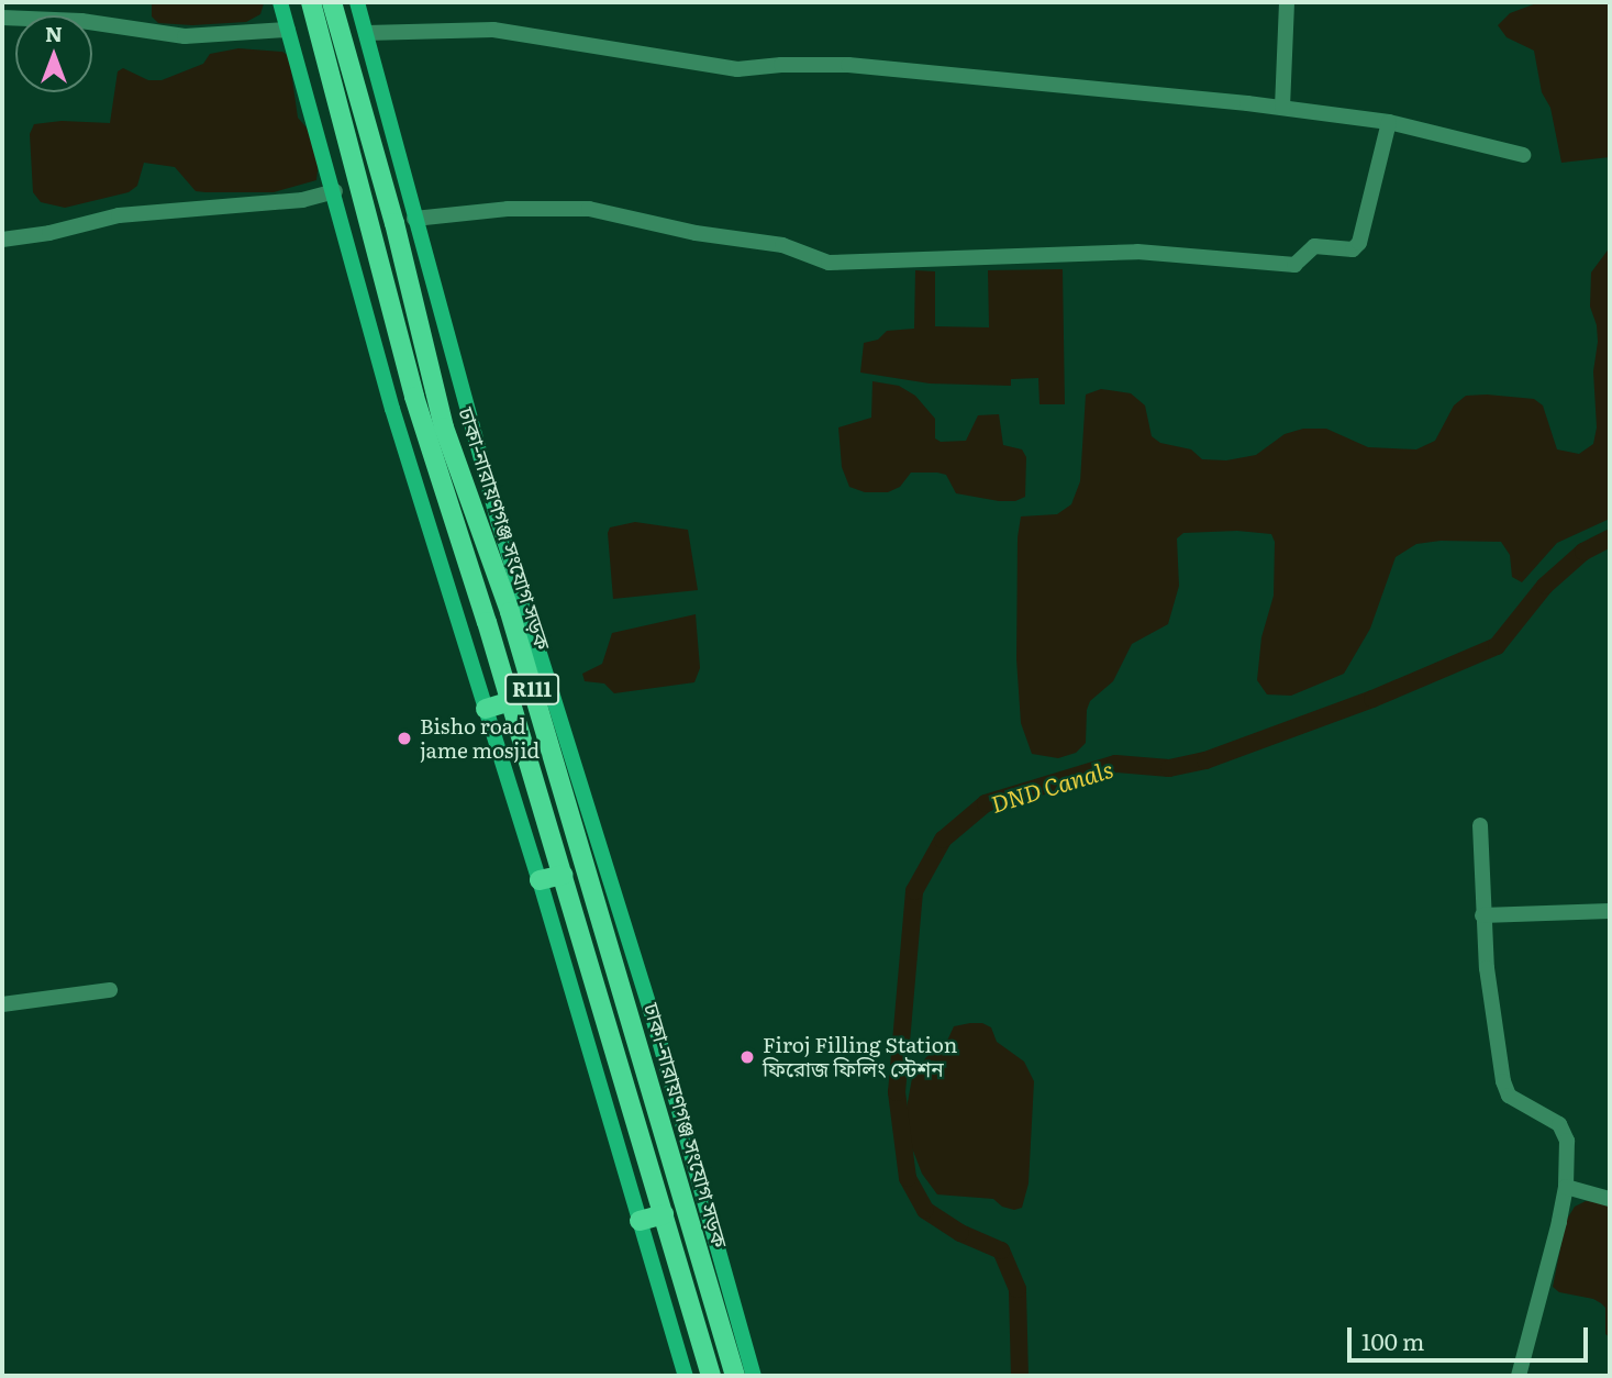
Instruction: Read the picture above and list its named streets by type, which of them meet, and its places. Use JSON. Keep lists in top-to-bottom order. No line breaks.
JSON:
{"streets":{"main road":["ঢাকা-নারায়ণগঞ্জ সংযোগ সড়ক","R111"]},"water":["DND Canals"],"places":["Bisho road jame mosjid","Firoj Filling Station ফিরোজ ফিলিং স্টেশন"],"scale_bar":"100 m","north":"top"}
